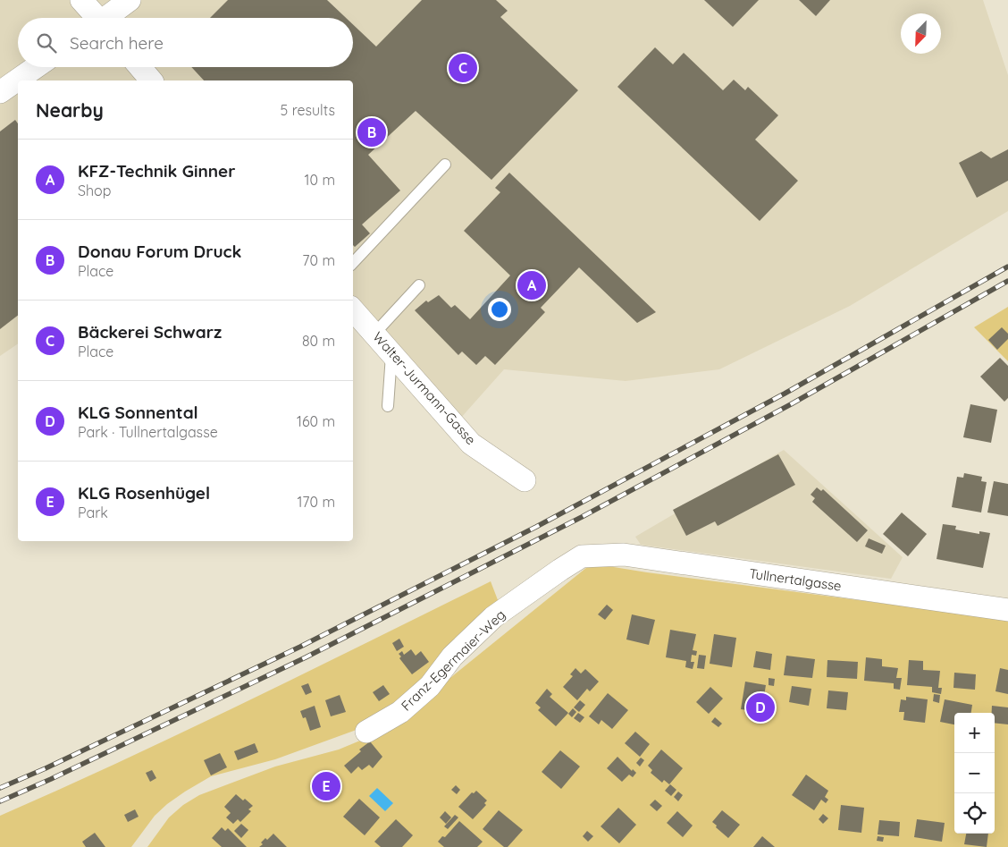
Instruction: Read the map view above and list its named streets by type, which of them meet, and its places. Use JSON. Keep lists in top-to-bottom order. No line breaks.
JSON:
{"streets":{"street":["Walter-Jurmann-Gasse","Tullnertalgasse","Franz-Egermaier-Weg"]},"crossings":[["Tullnertalgasse","Franz-Egermaier-Weg"]],"north":"bottom left","page":{"search":"Search here","pins":["C","B","A","D","E"],"heading":["Nearby","5 results"],"list":[{"mark":"A","name":"KFZ-Technik Ginner","note":"Shop","value":"10 m"},{"mark":"B","name":"Donau Forum Druck","note":"Place","value":"70 m"},{"mark":"C","name":"Bäckerei Schwarz","note":"Place","value":"80 m"},{"mark":"D","name":"KLG Sonnental","note":"Park · Tullnertalgasse","value":"160 m"},{"mark":"E","name":"KLG Rosenhügel","note":"Park","value":"170 m"}],"map_buttons":["+","−"]}}
